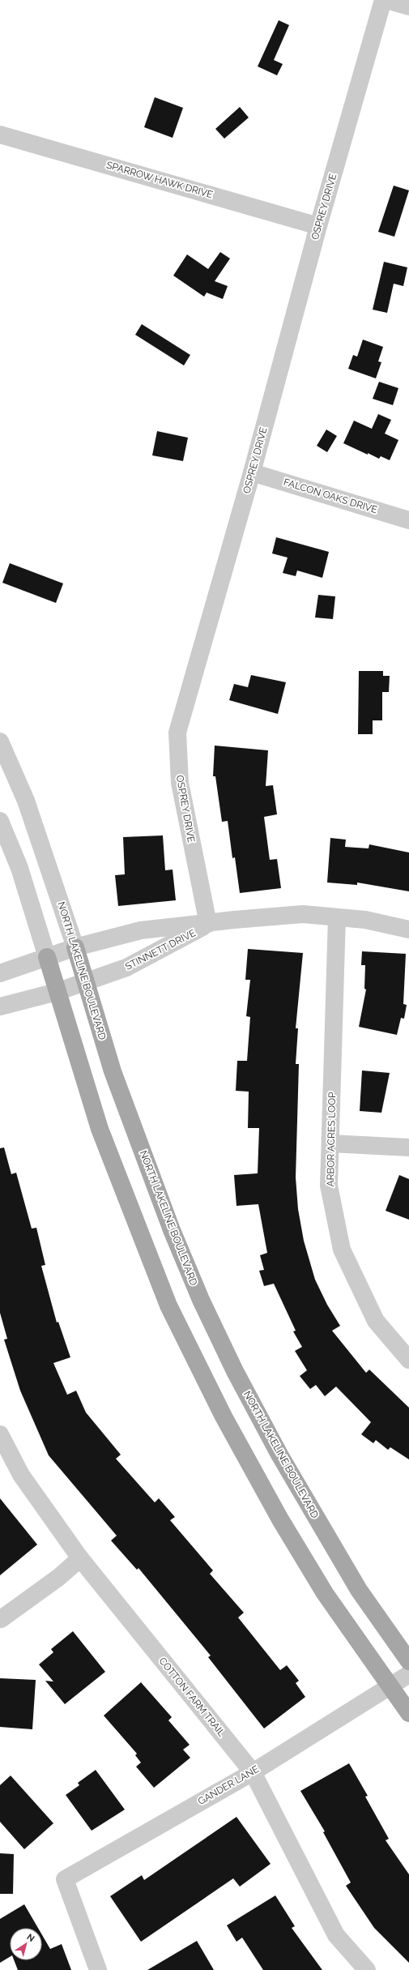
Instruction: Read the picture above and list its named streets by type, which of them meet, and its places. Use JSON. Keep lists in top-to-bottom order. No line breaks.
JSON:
{"streets":{"main road":["NORTH LAKELINE BOULEVARD"],"street":["SPARROW HAWK DRIVE","OSPREY DRIVE","FALCON OAKS DRIVE","STINNETT DRIVE","ARBOR ACRES LOOP","COTTON FARM TRAIL","GANDER LANE"]},"crossings":[["SPARROW HAWK DRIVE","OSPREY DRIVE"],["OSPREY DRIVE","FALCON OAKS DRIVE"],["OSPREY DRIVE","STINNETT DRIVE"],["STINNETT DRIVE","NORTH LAKELINE BOULEVARD"],["STINNETT DRIVE","ARBOR ACRES LOOP"],["COTTON FARM TRAIL","GANDER LANE"]],"north":"top right"}
